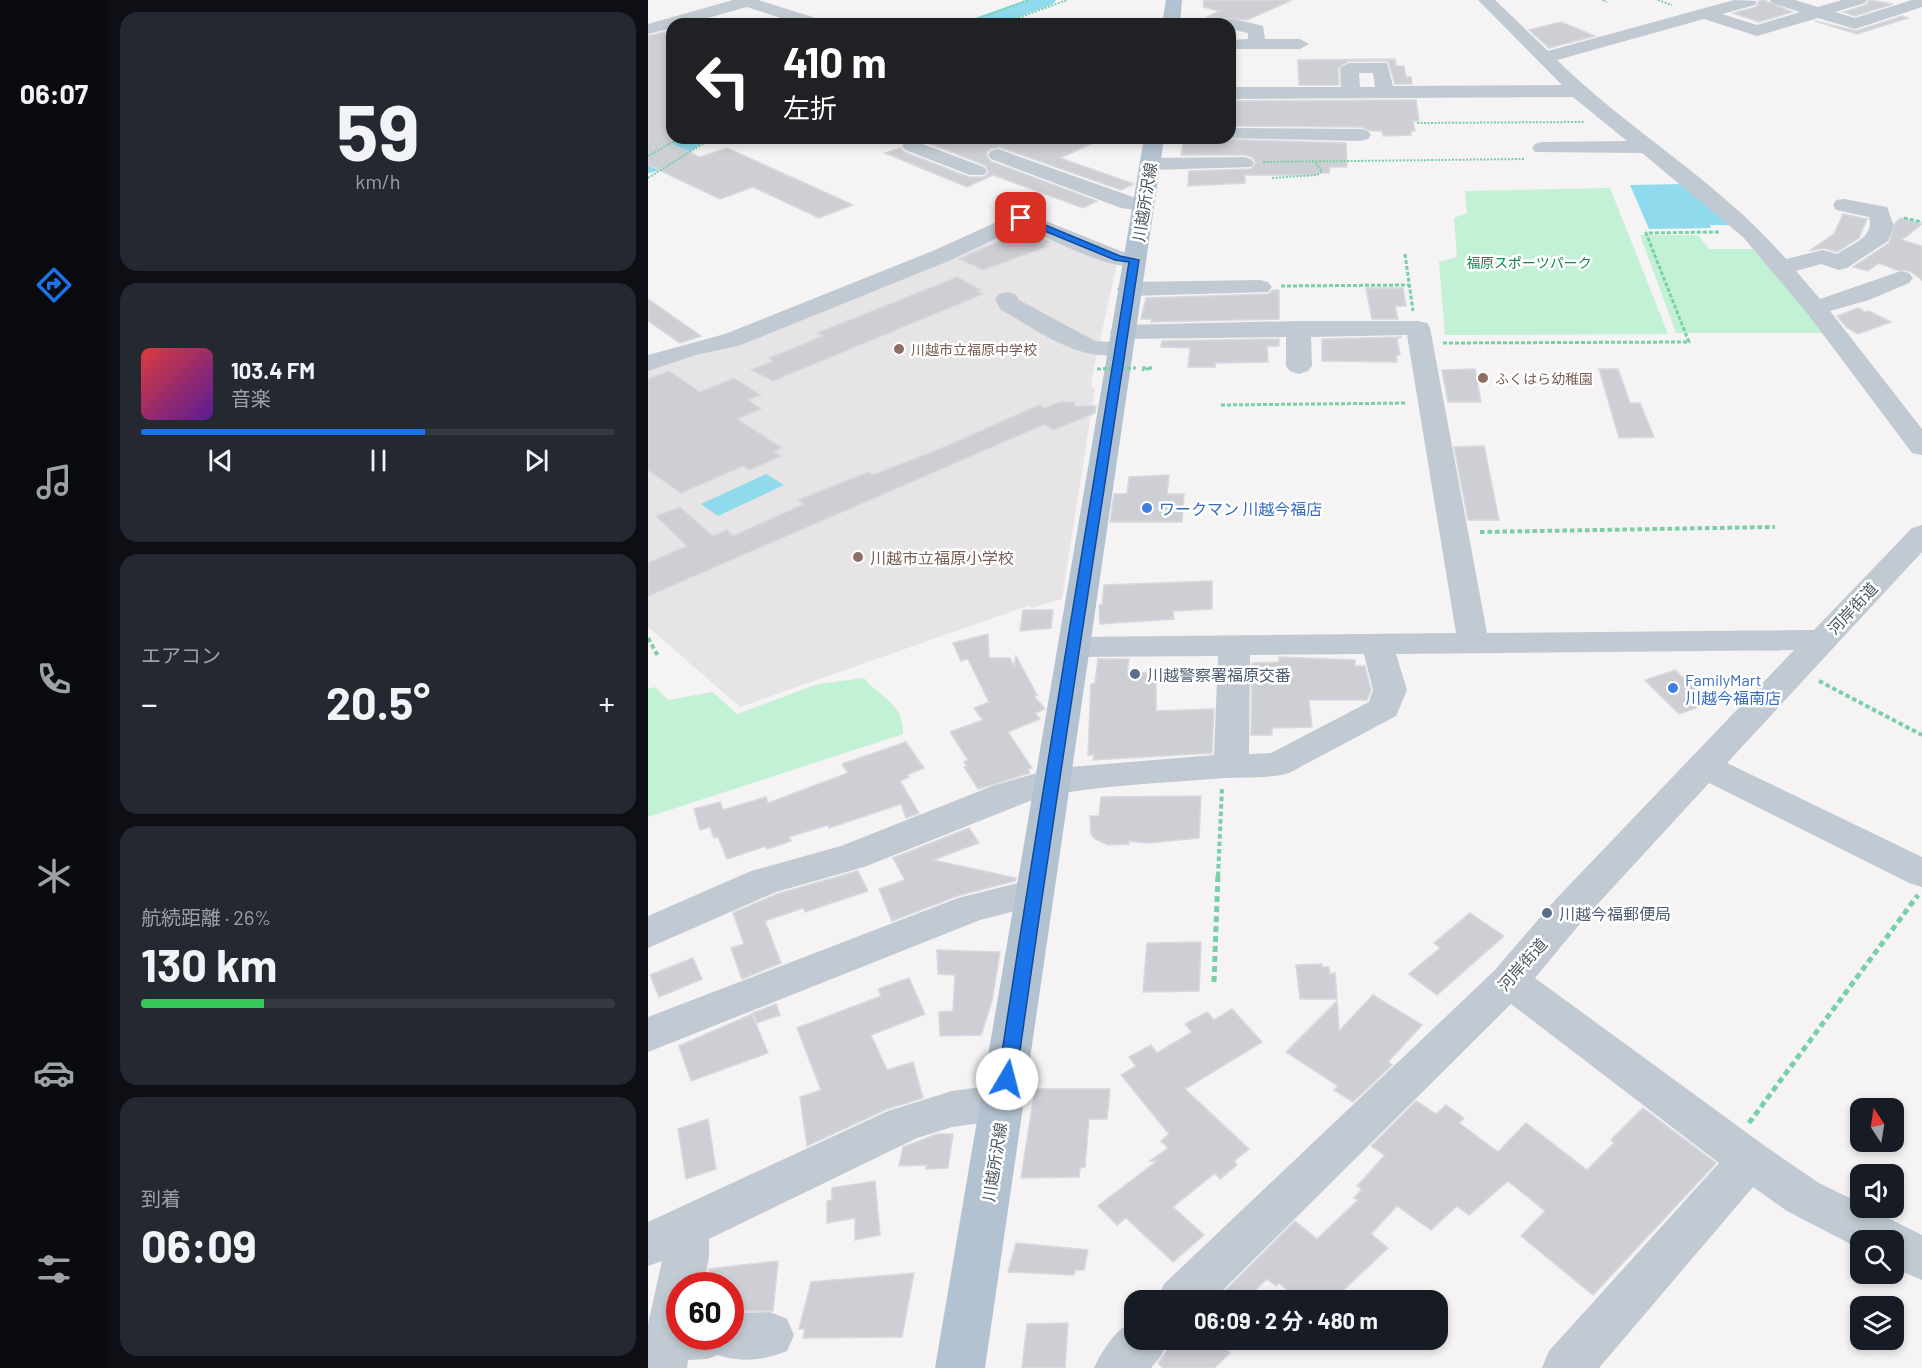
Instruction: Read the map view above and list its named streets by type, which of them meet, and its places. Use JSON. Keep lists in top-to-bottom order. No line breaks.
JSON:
{"streets":{"main road":["川越所沢線"],"street":["河岸街道"]},"parks":["福原スポーツパーク"],"places":["川越市立福原中学校","ふくはら幼稚園","ワークマン 川越今福店","川越市立福原小学校","川越警察署福原交番","FamilyMart 川越今福南店","川越今福郵便局"],"north":"top","page":{"tabs":"06:07","tile":[["59","km/h"],"エアコン",["航続距離 · 26%","130 km"],["到着","06:09"]],"turn":["410 m","左折"],"song":["103.4 FM","音楽"],"heat":["−","20.5°","+"],"limit":"60","trip":"06:09 · 2 分 · 480 m"}}
